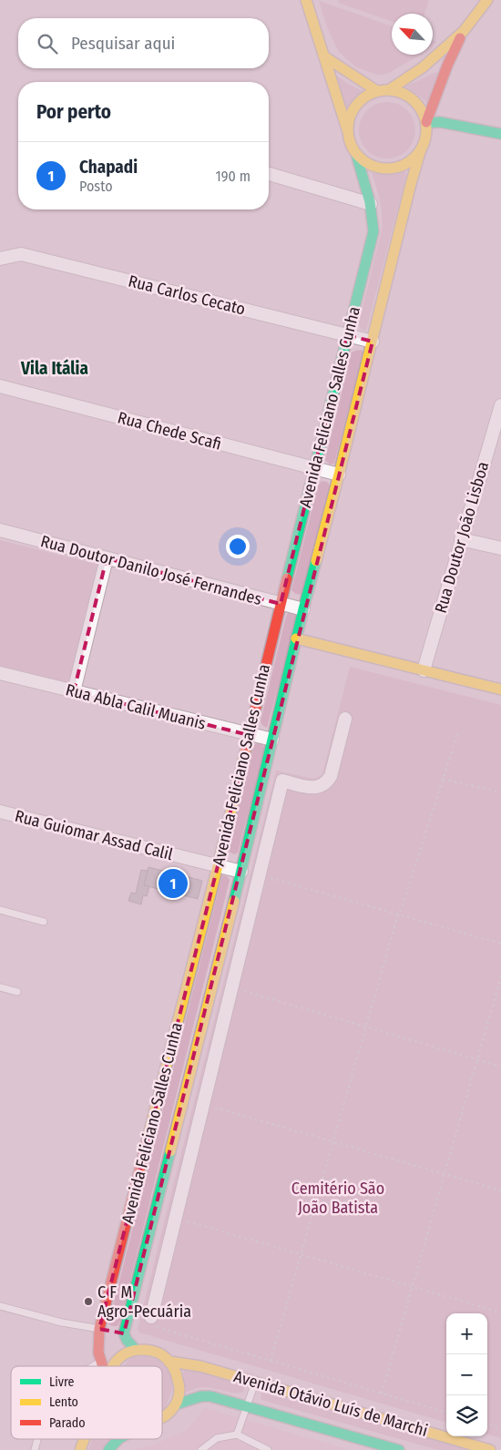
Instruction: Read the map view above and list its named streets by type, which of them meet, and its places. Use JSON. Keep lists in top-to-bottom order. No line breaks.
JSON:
{"streets":{"main road":["Avenida Feliciano Salles Cunha","Avenida Otávio Luís de Marchi"],"street":["Rua Carlos Cecato","Rua Chede Scafi","Rua Doutor João Lisboa","Rua Doutor Danilo José Fernandes","Rua Abla Calil Muanis","Rua Guiomar Assad Calil"]},"crossings":[["Rua Carlos Cecato","Avenida Feliciano Salles Cunha"],["Avenida Feliciano Salles Cunha","Rua Chede Scafi"],["Avenida Feliciano Salles Cunha","Rua Doutor Danilo José Fernandes"],["Avenida Feliciano Salles Cunha","Rua Abla Calil Muanis"],["Avenida Feliciano Salles Cunha","Rua Guiomar Assad Calil"]],"districts":["Vila Itália"],"parks":["Cemitério São João Batista"],"places":["C F M Agro-Pecuária"],"legend":["Livre","Lento","Parado"],"north":"top left","page":{"search":"Pesquisar aqui","heading":"Por perto","list":[{"mark":"1","name":"Chapadi","note":"Posto","value":"190 m"}],"pins":"1","map_buttons":["+","−"]}}
